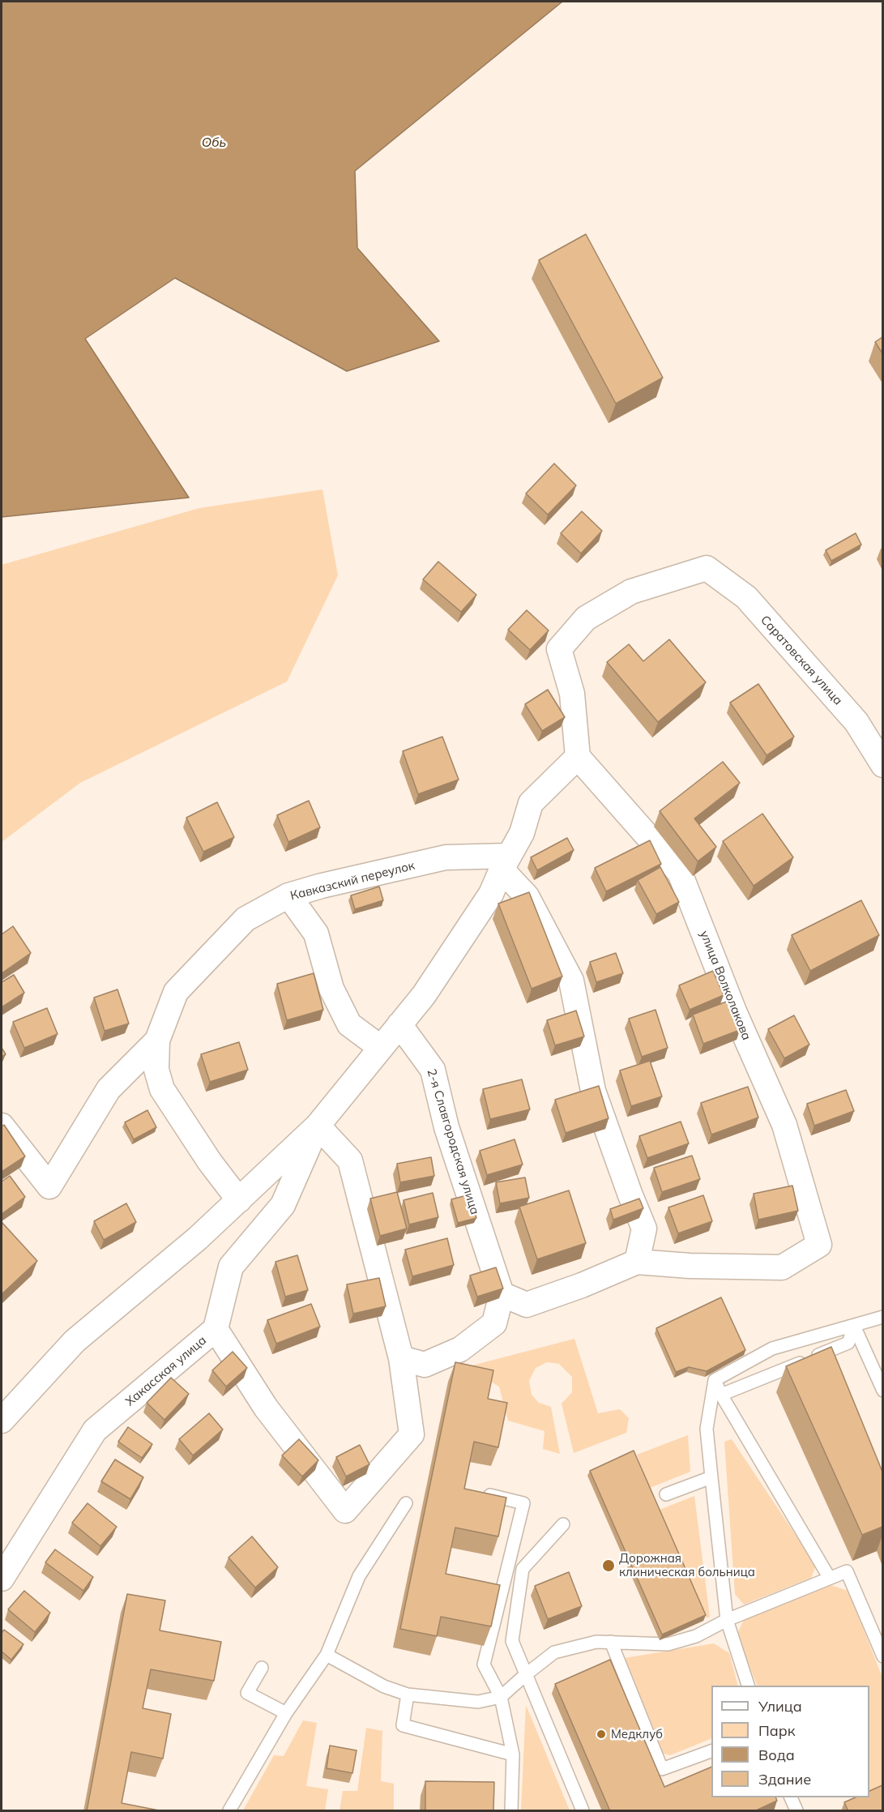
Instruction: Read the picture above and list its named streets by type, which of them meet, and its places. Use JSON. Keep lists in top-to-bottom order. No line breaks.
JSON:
{"streets":{"street":["Саратовская улица","Кавказский переулок","улица Волколакова","2-я Славгородская улица","Хакасская улица"]},"crossings":[["Саратовская улица","улица Волколакова"]],"water":["Обь"],"places":["Дорожная клиническая больница","Медклуб"],"legend":["Улица","Парк","Вода","Здание"]}
